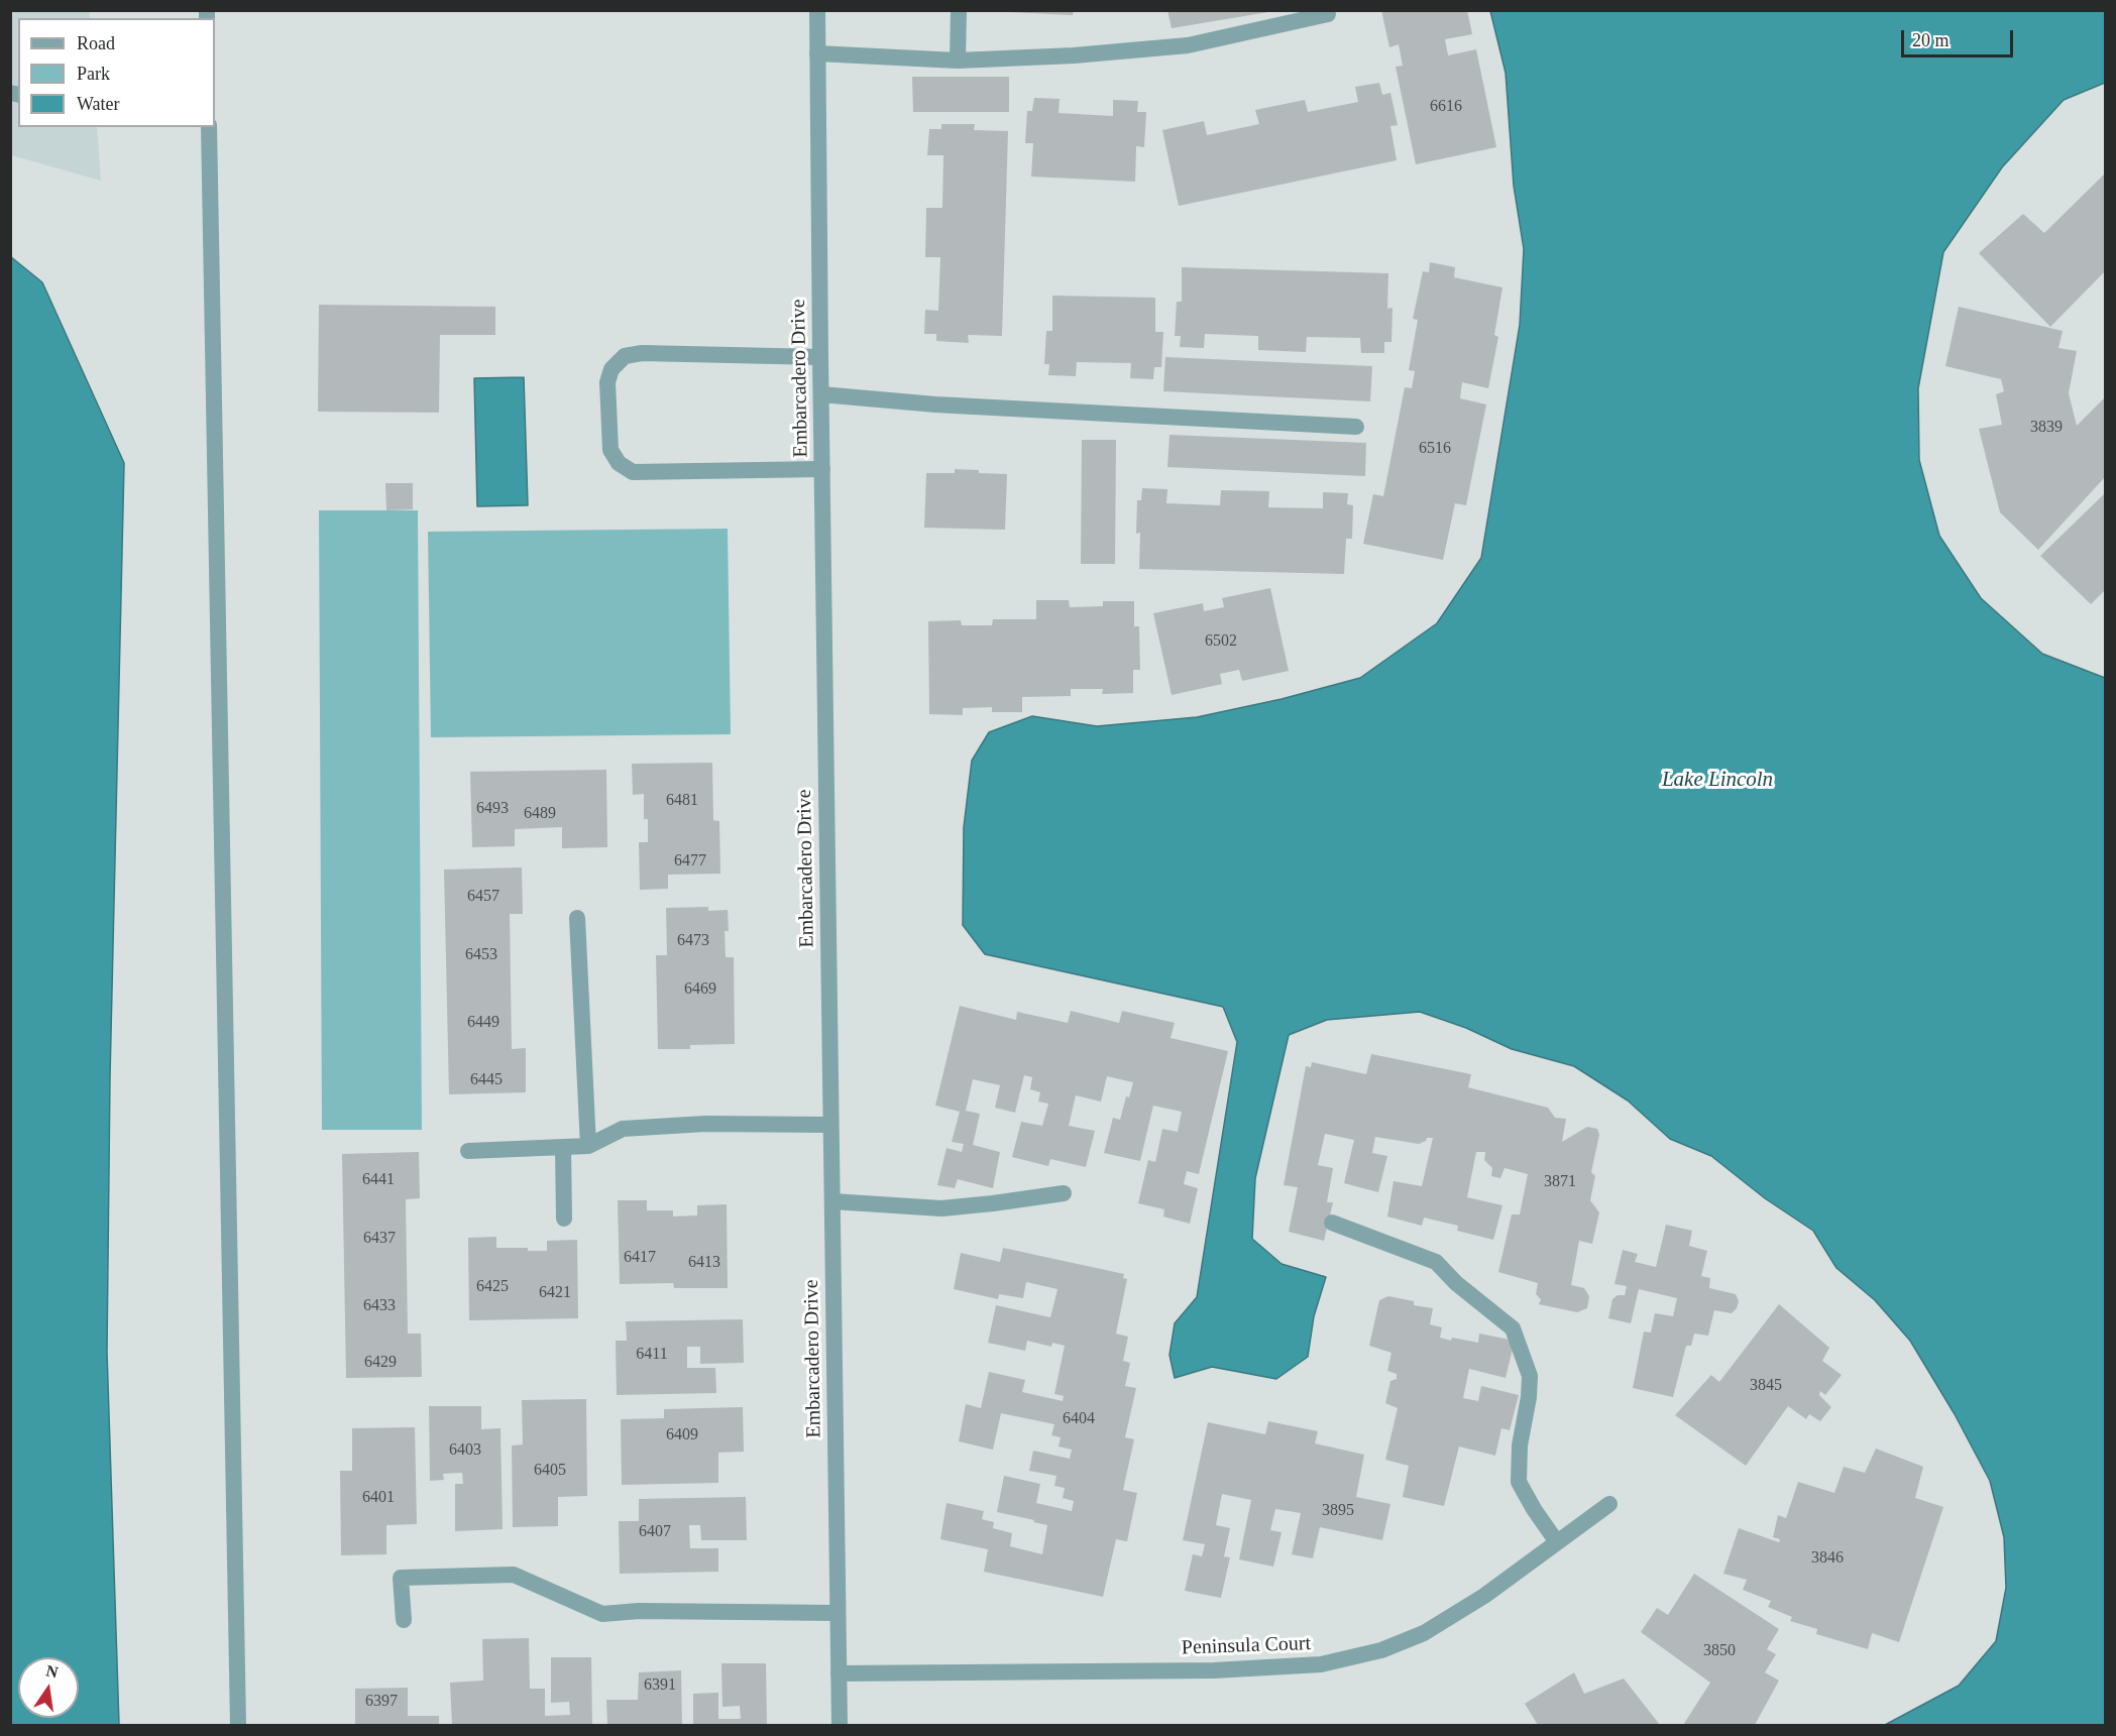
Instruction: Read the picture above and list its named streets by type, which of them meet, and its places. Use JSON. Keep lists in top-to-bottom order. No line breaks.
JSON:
{"streets":{"street":["Embarcadero Drive","Peninsula Court"]},"crossings":[["Embarcadero Drive","Peninsula Court"]],"water":["Lake Lincoln"],"house_numbers":["6616","3839","6516","6502","6481","6493","6489","6477","6457","6473","6453","6469","6449","6445","6441","3871","6437","6417","6413","6425","6421","6433","6411","6429","3845","6404","6409","6403","6405","6401","3895","6407","3846","3850","6391","6397"],"legend":["Road","Park","Water"],"scale_bar":"20 m","north":"top"}
